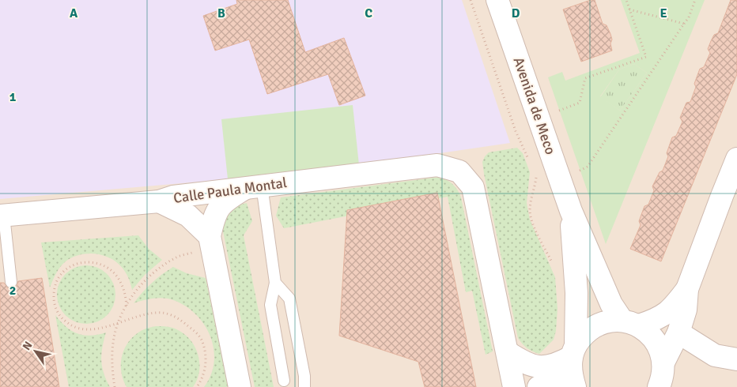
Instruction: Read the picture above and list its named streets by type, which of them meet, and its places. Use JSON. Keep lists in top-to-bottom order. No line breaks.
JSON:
{"streets":{"street":["Avenida de Meco","Calle Paula Montal"]},"north":"top left","grid":{"columns":["A","B","C","D","E"],"rows":["1","2"]}}
